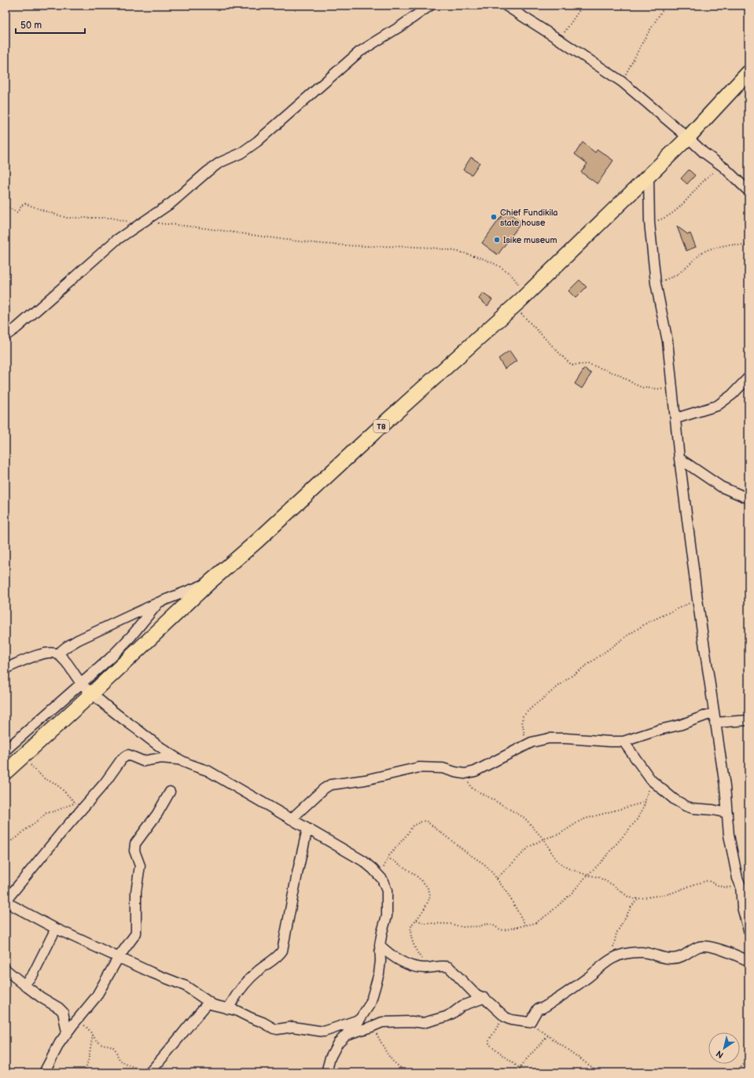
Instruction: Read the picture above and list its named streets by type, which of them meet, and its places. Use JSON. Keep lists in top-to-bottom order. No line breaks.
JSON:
{"streets":{"highway":["T8"]},"places":["Chief Fundikila state house","Isike museum"],"scale_bar":"50 m","north":"bottom left"}
